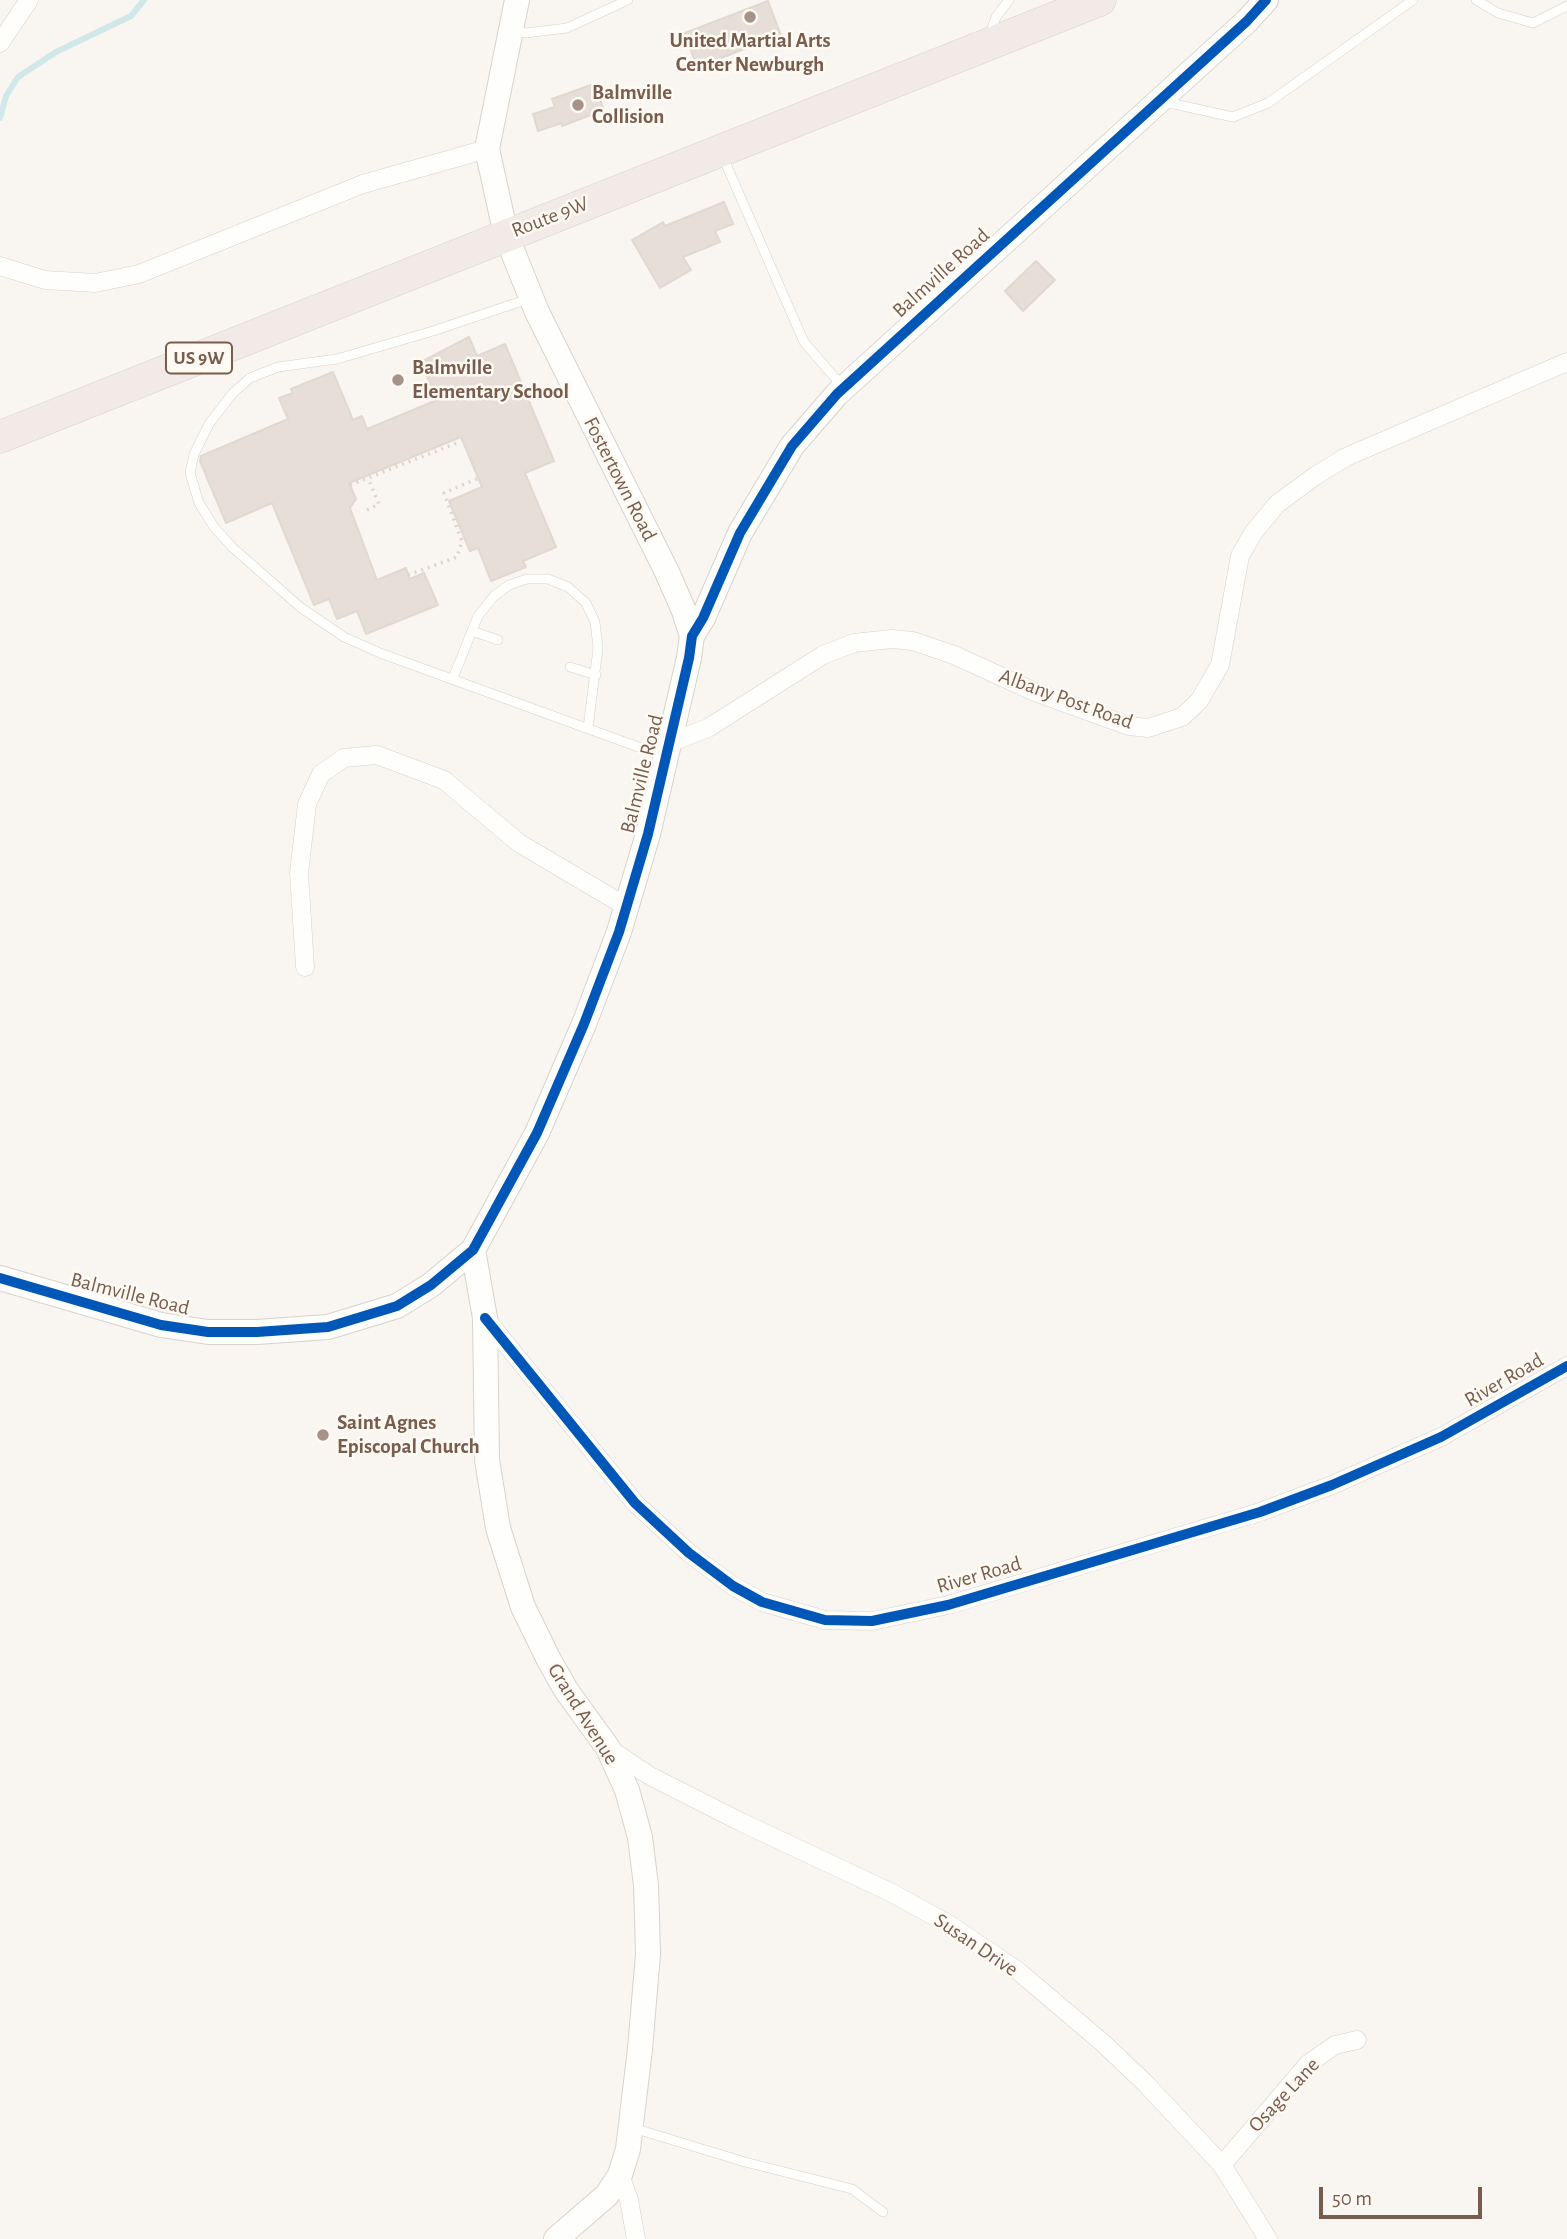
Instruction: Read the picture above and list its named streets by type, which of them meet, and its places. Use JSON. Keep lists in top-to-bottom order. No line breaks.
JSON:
{"streets":{"highway":["Route 9W","US 9W"],"street":["Balmville Road","Fostertown Road","Albany Post Road","River Road","Grand Avenue","Susan Drive","Osage Lane"]},"crossings":[["Route 9W","Fostertown Road"],["Balmville Road","Fostertown Road"],["Balmville Road","Albany Post Road"],["Balmville Road","Grand Avenue"],["River Road","Grand Avenue"],["Grand Avenue","Susan Drive"],["Susan Drive","Osage Lane"]],"places":["United Martial Arts Center Newburgh","Balmville Collision","Balmville Elementary School","Saint Agnes Episcopal Church"],"scale_bar":"50 m"}
